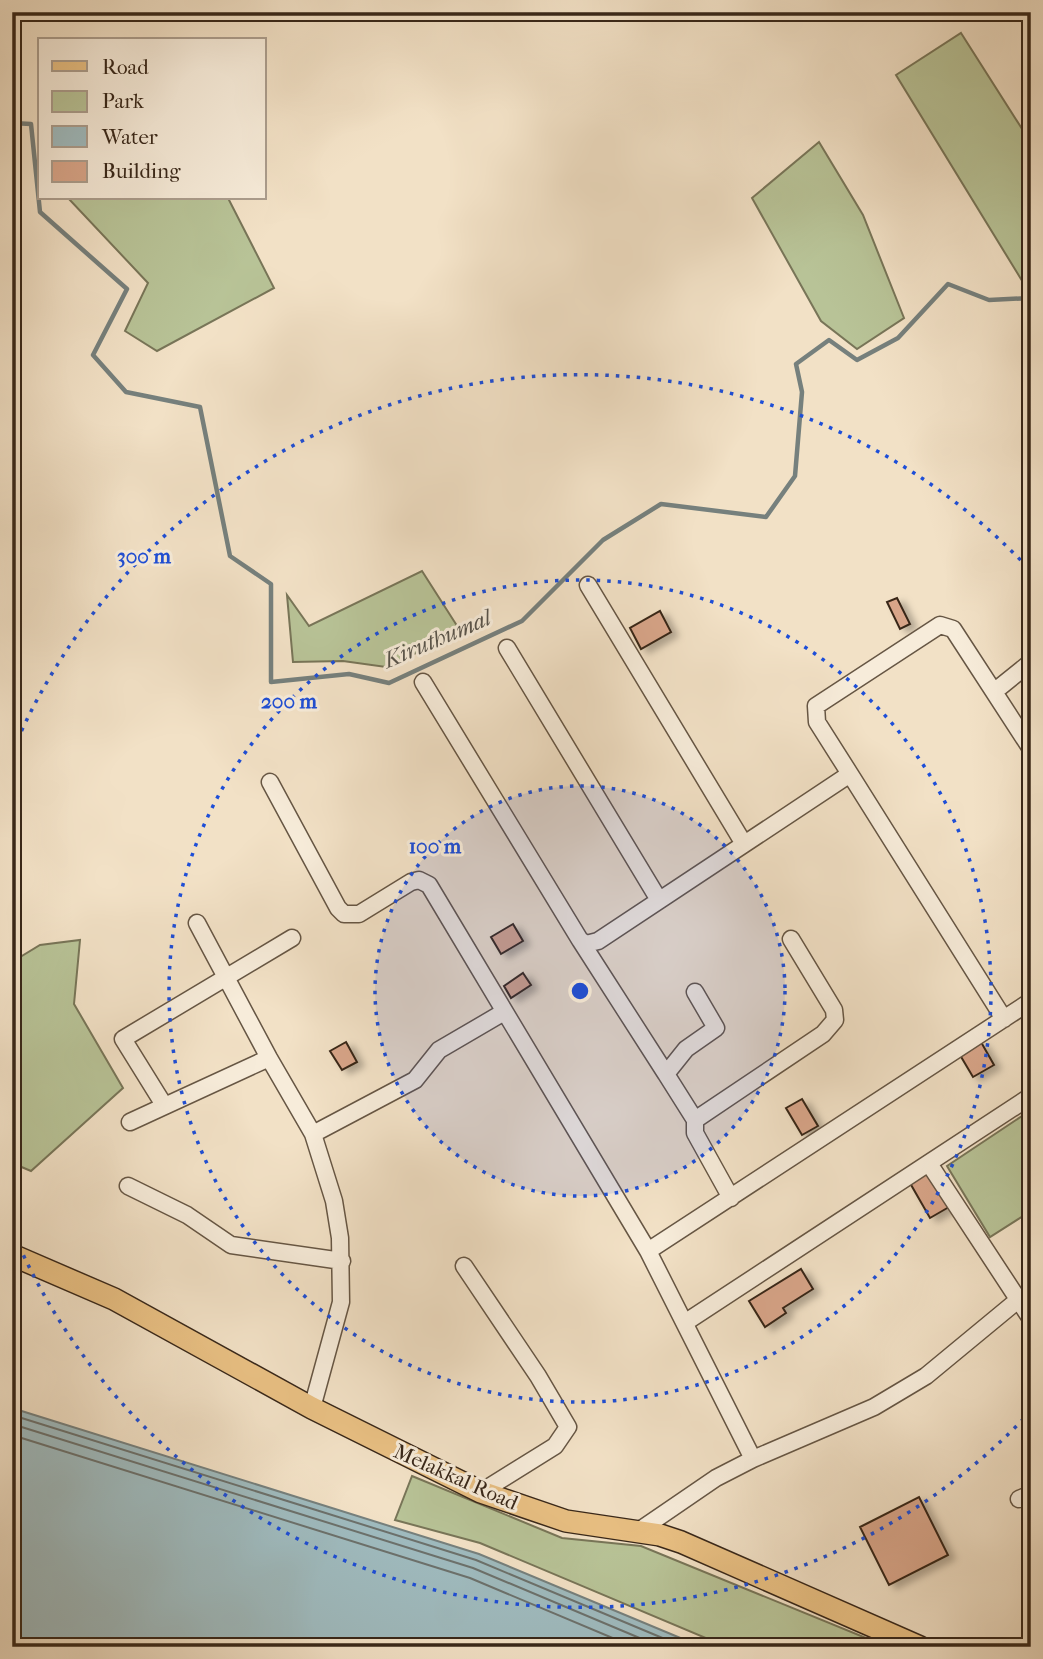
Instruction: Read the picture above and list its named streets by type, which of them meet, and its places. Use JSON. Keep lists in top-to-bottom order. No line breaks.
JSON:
{"streets":{"main road":["Melakkal Road"]},"water":["Kiruthumal"],"legend":["Road","Park","Water","Building"],"rings":["300 m","200 m","100 m"]}
